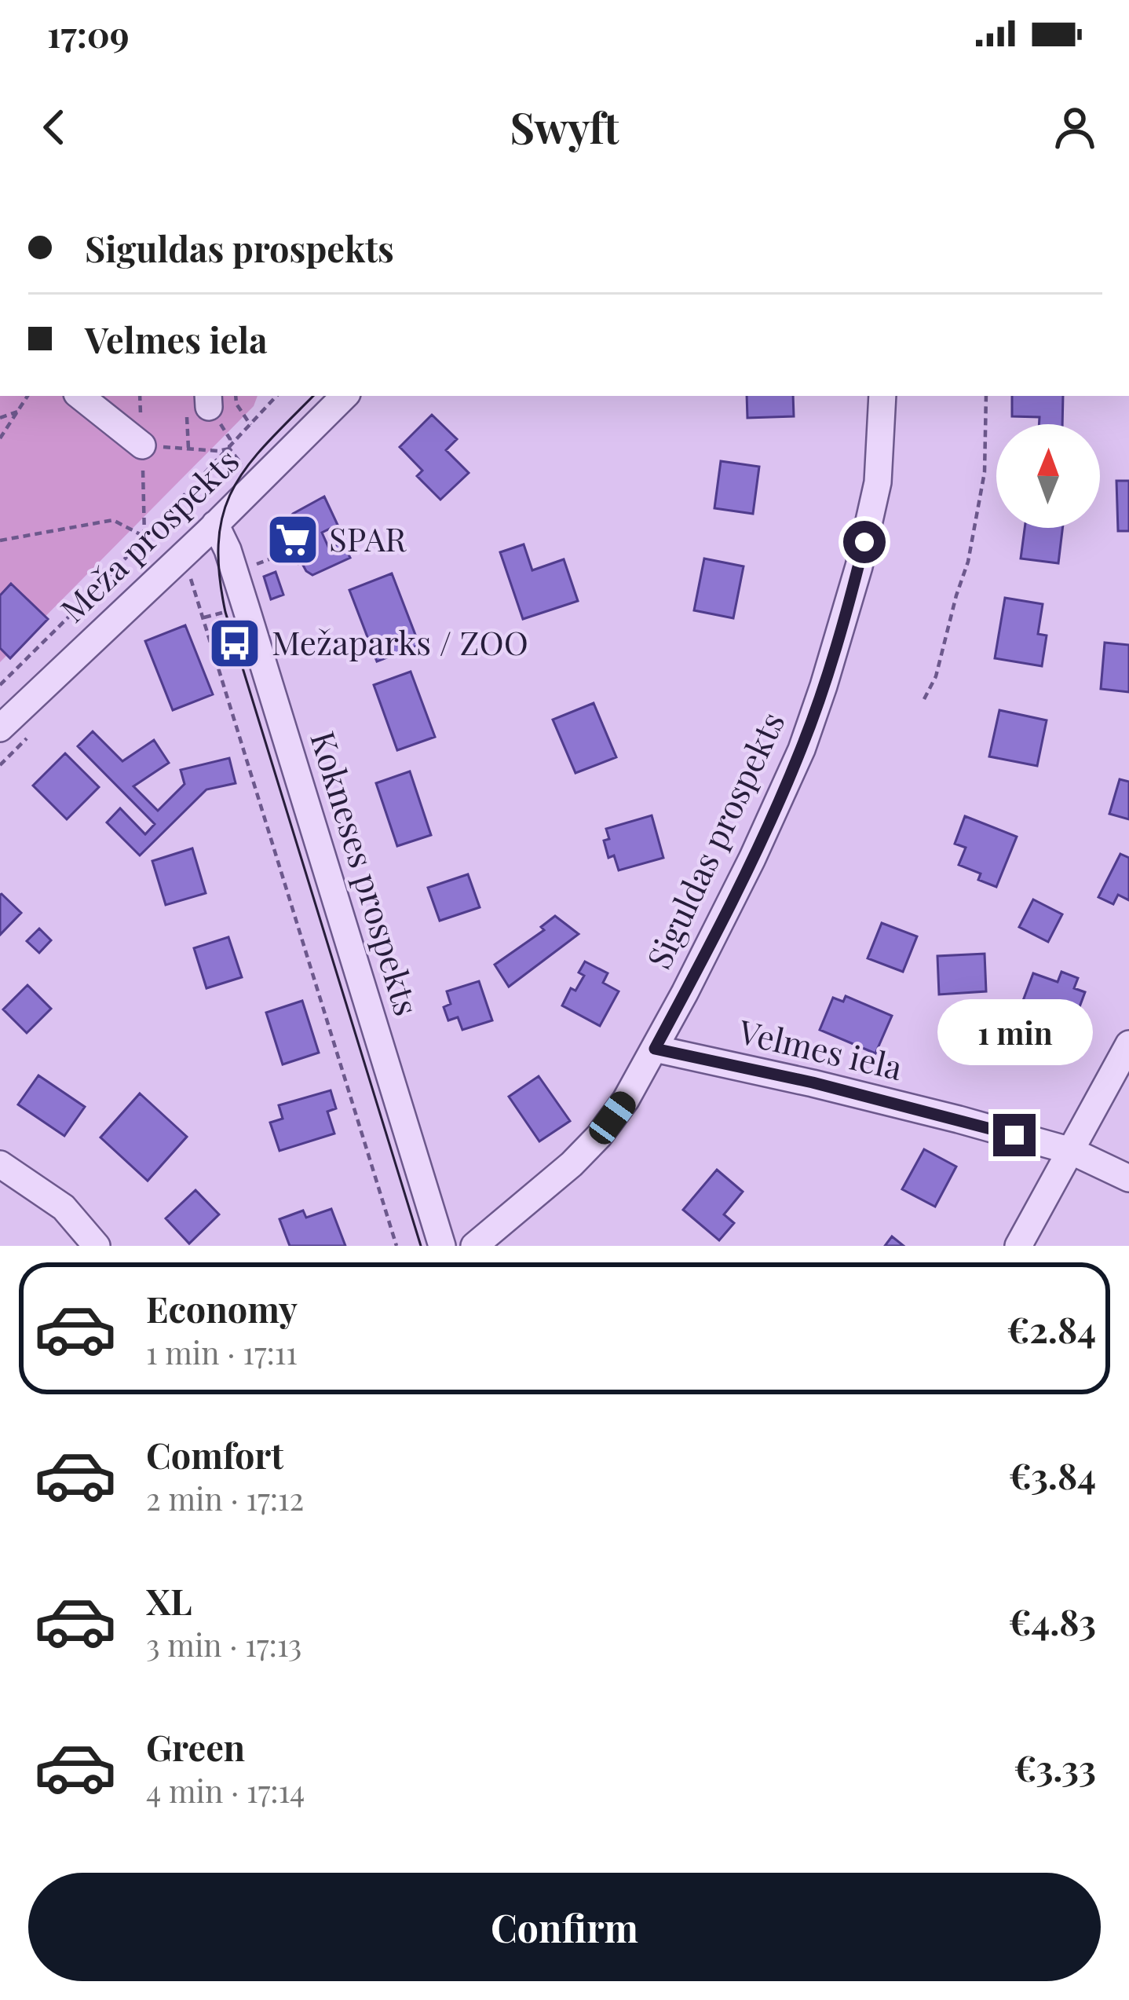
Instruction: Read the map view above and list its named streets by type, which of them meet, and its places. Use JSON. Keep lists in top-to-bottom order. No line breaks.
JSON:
{"streets":{"street":["Meža prospekts","Siguldas prospekts","Kokneses prospekts","Velmes iela"]},"crossings":[["Meža prospekts","Kokneses prospekts"],["Siguldas prospekts","Velmes iela"]],"places":{"supermarket":["SPAR"],"bus stop":["Mežaparks / ZOO"]},"north":"top","page":{"status":"17:09","header":"Swyft","banner":["Siguldas prospekts","Velmes iela"],"bubble":"1 min","list":[{"name":"Economy","note":"1 min · 17:11","value":"€2.84"},{"name":"Comfort","note":"2 min · 17:12","value":"€3.84"},{"name":"XL","note":"3 min · 17:13","value":"€4.83"},{"name":"Green","note":"4 min · 17:14","value":"€3.33"}],"buttons":"Confirm"}}
